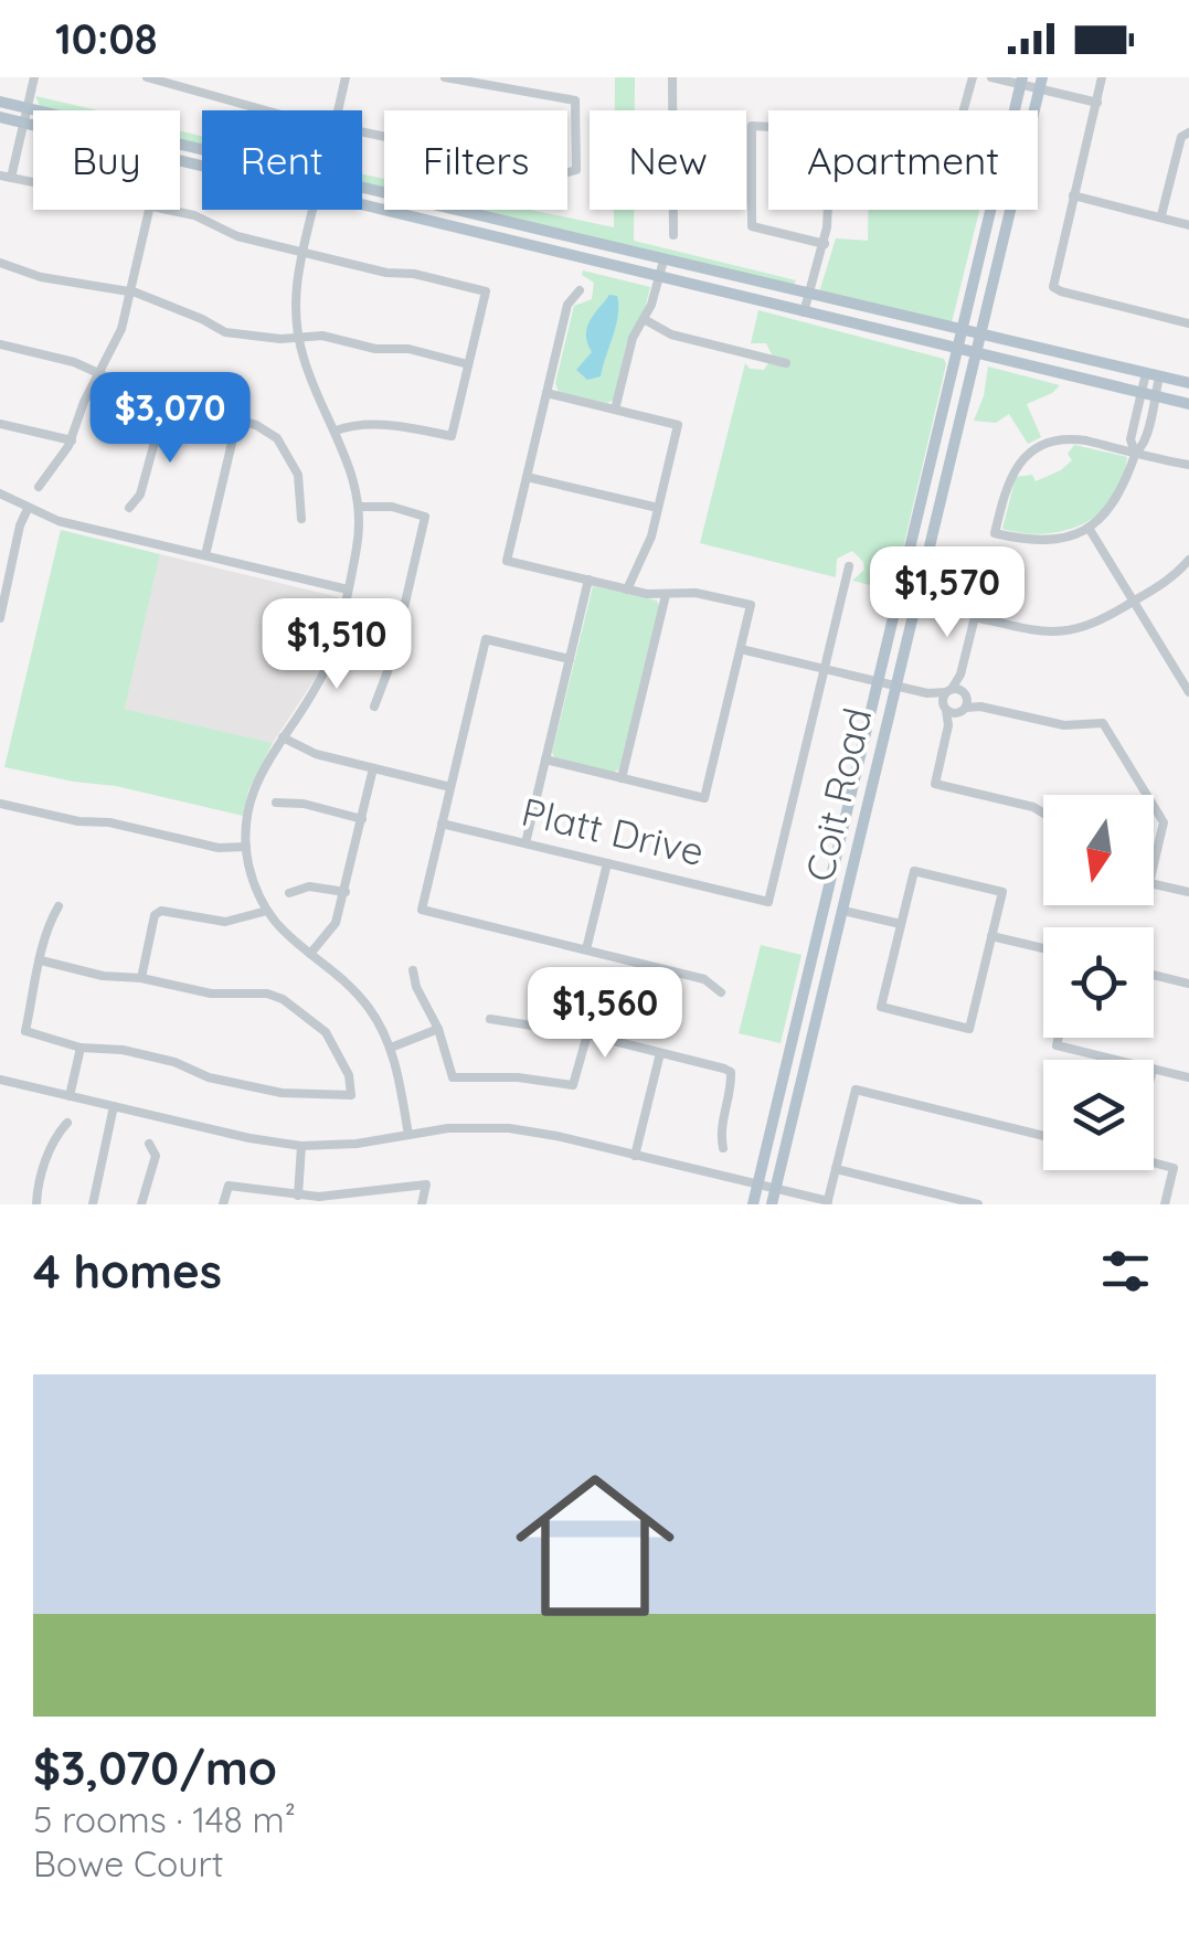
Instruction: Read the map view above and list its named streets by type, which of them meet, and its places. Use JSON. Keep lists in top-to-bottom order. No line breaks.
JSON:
{"streets":{"main road":["Coit Road"],"street":["Platt Drive"]},"north":"bottom","page":{"status":"10:08","chip":["Buy","Rent","Filters","New","Apartment"],"price":["$3,070","$1,570","$1,510","$1,560"],"heading":"4 homes","list":[{"name":"$3,070/mo","note":"5 rooms · 148 m² · Bowe Court"}]}}
